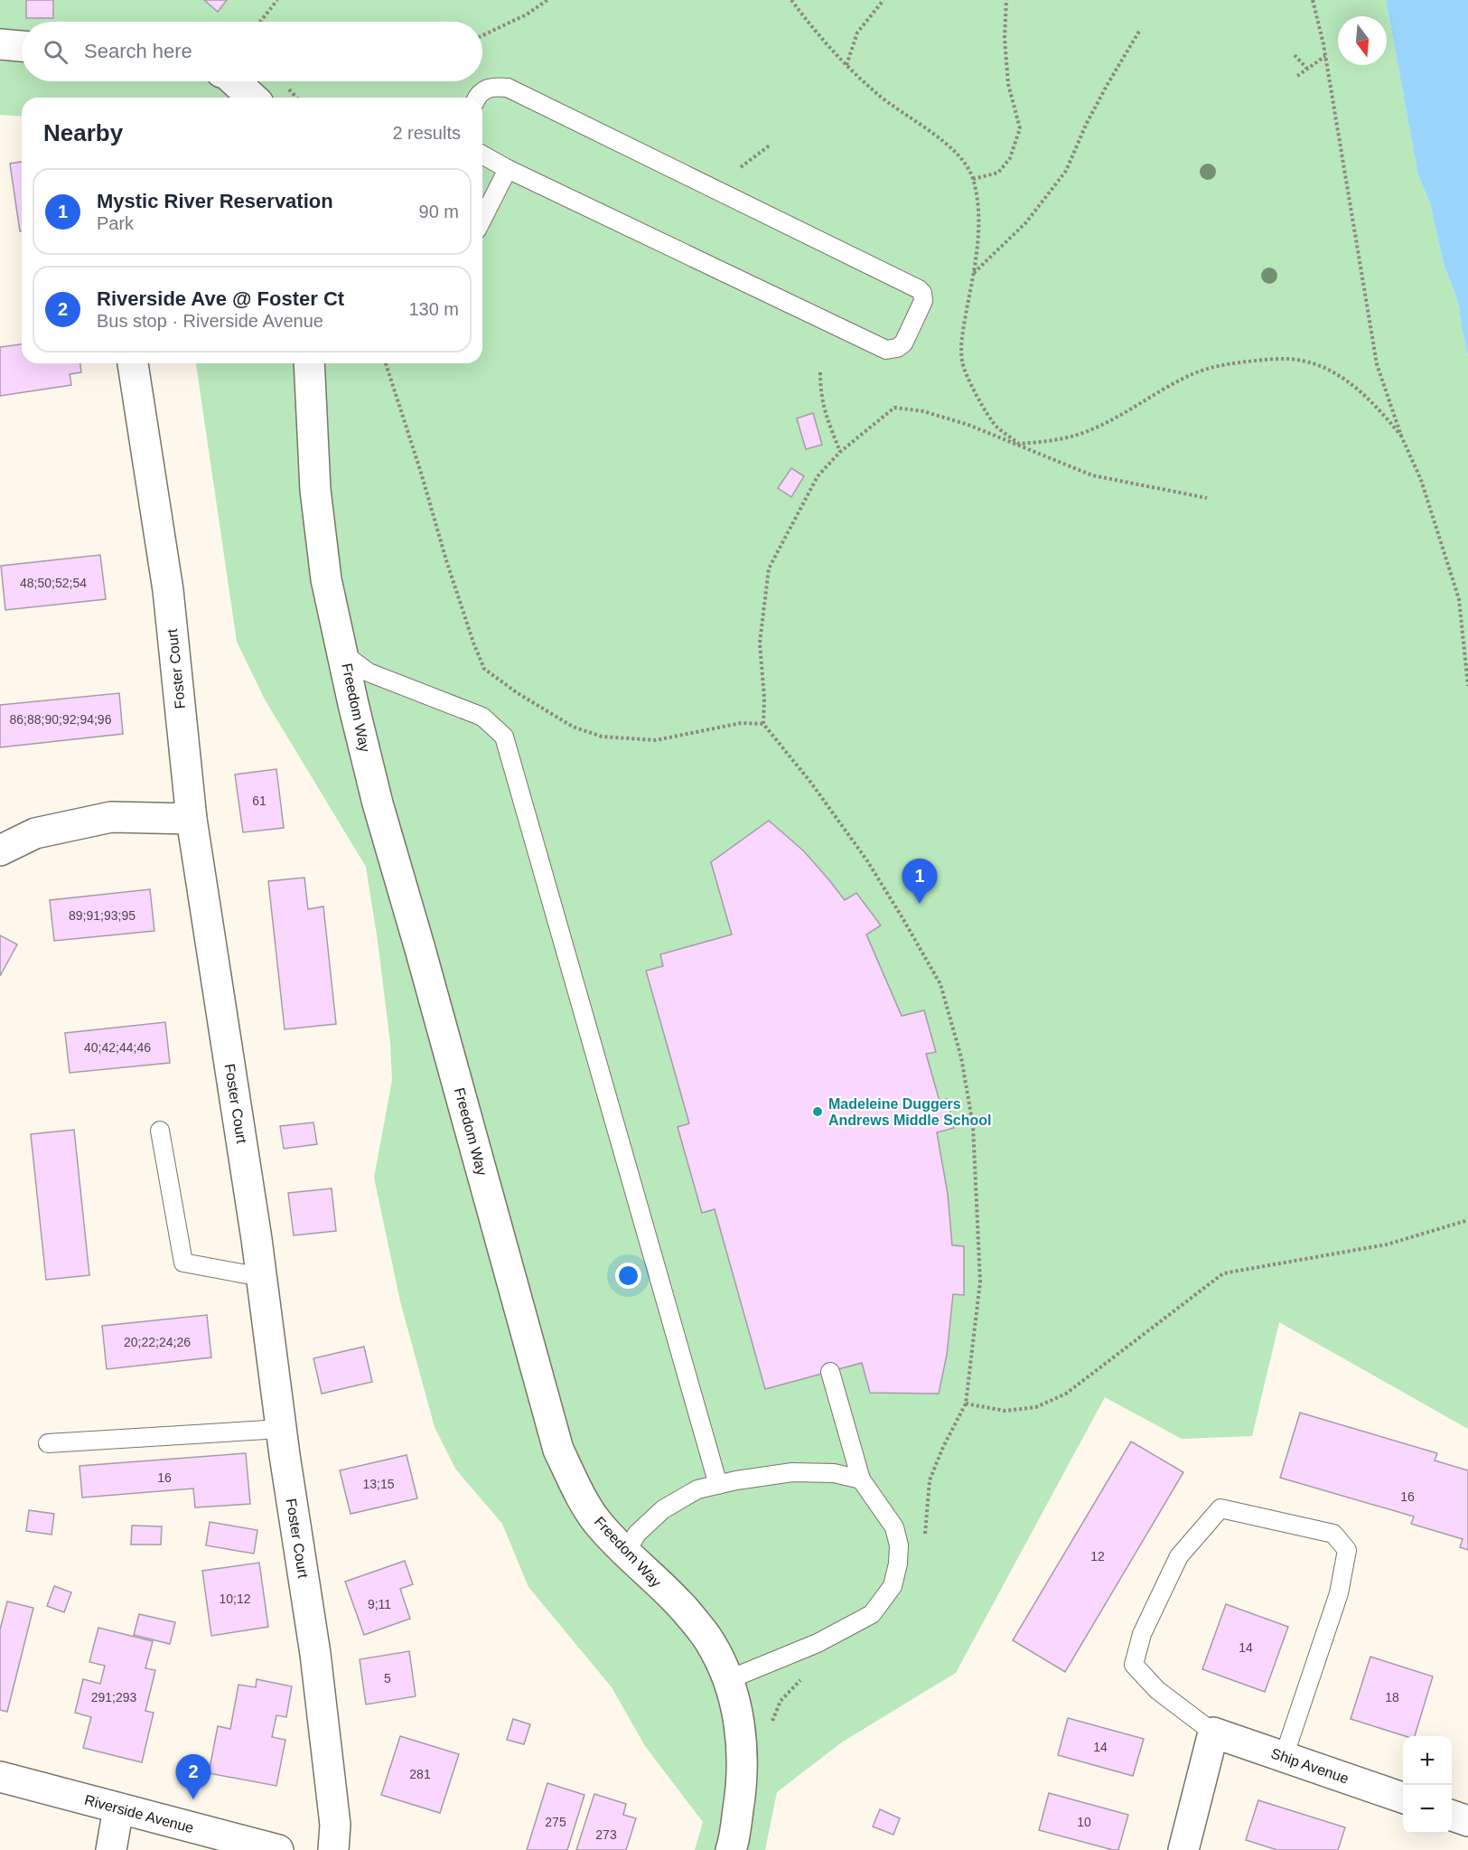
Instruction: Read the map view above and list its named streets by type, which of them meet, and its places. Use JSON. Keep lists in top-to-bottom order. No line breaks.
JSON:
{"streets":{"street":["Foster Court","Freedom Way","Ship Avenue","Riverside Avenue"]},"places":["Madeleine Duggers Andrews Middle School"],"house_numbers":["48;50;52;54","86;88;90;92;94;96","61","89;91;93;95","40;42;44;46","20;22;24;26","16","13;15","16","12","10;12","9;11","14","5","291;293","18","14","281","275","10","273"],"north":"bottom","page":{"search":"Search here","heading":["Nearby","2 results"],"list":[{"mark":"1","name":"Mystic River Reservation","note":"Park","value":"90 m"},{"mark":"2","name":"Riverside Ave @ Foster Ct","note":"Bus stop · Riverside Avenue","value":"130 m"}],"pins":["1","2"],"map_buttons":["+","−"]}}
